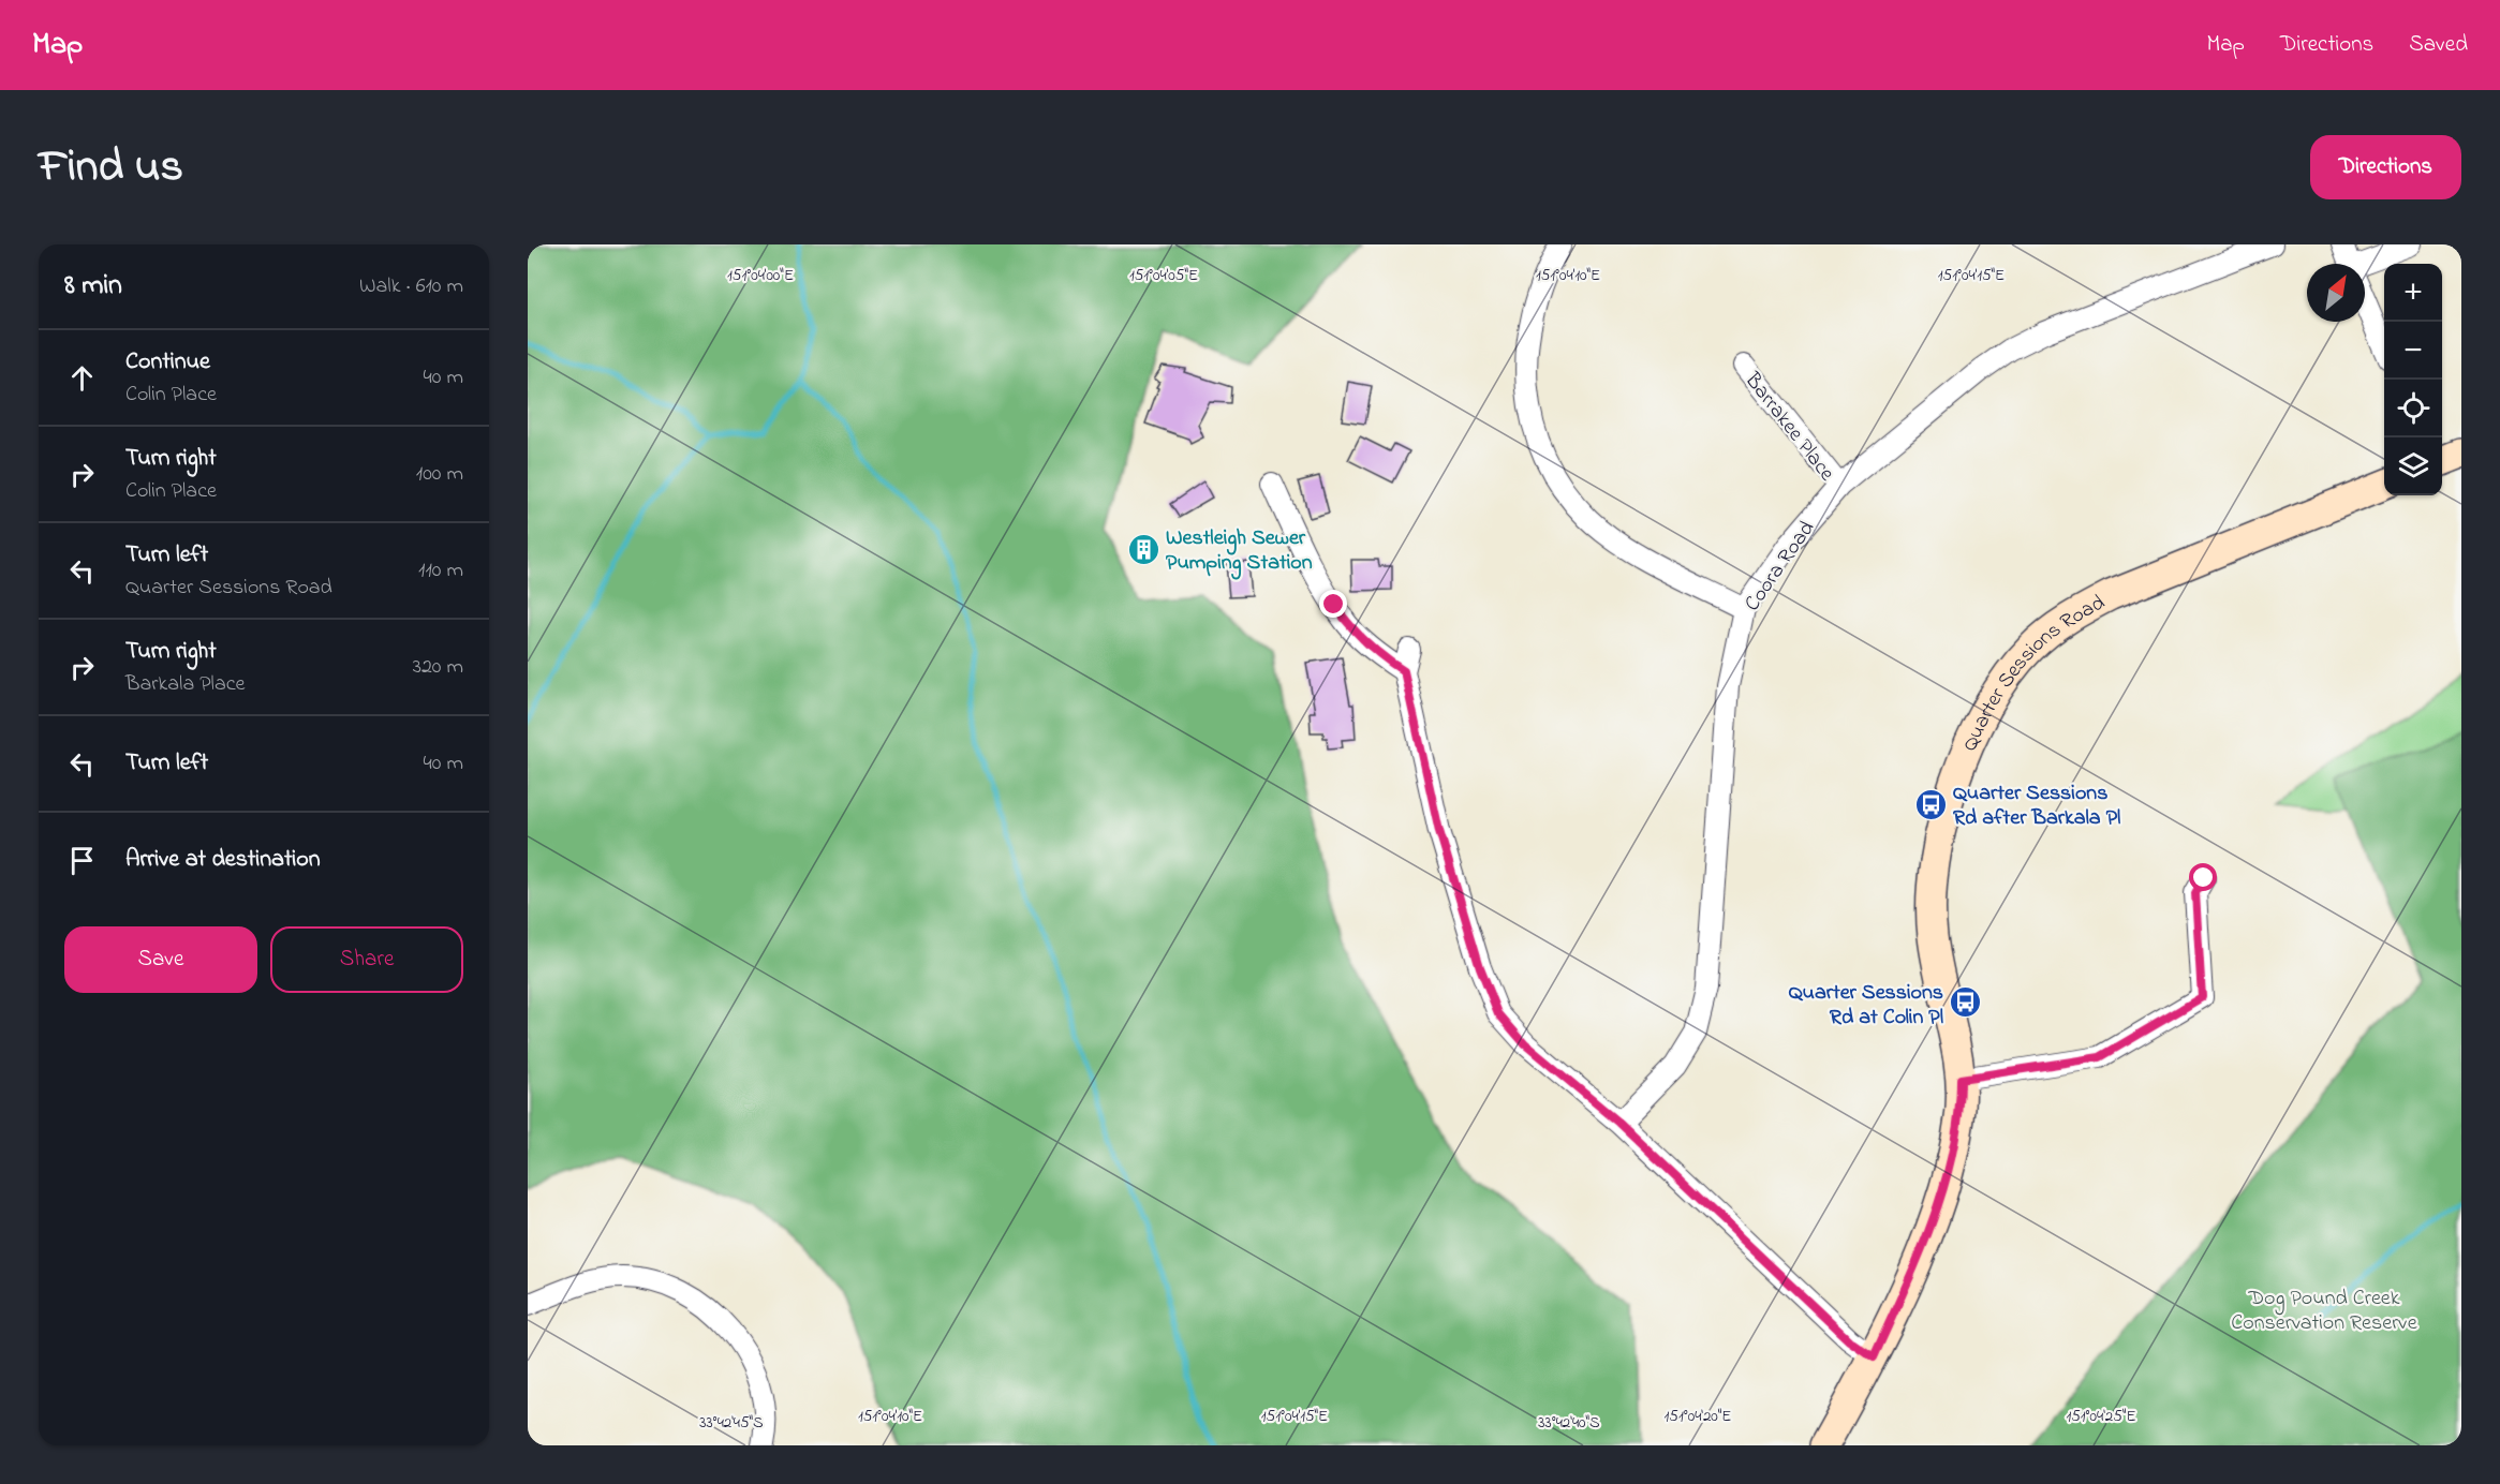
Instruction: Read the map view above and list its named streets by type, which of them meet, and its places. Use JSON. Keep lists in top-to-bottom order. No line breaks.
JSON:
{"streets":{"main road":["Quarter Sessions Road"],"street":["Barrakee Place","Coora Road"]},"crossings":[["Barrakee Place","Coora Road"]],"parks":["Dog Pound Creek Conservation Reserve"],"places":{"building":["Westleigh Sewer Pumping Station"],"bus stop":["Quarter Sessions Rd after Barkala Pl","Quarter Sessions Rd at Colin Pl"]},"north":"top right","page":{"header":"Map","nav":["Map","Directions","Saved"],"title":"Find us","buttons":["Directions",["Save","Share"]],"heading":["8 min","Walk · 610 m"],"map_buttons":["+","−"],"list":[["Continue","Colin Place","40 m"],["Turn right","Colin Place","100 m"],["Turn left","Quarter Sessions Road","110 m"],["Turn right","Barkala Place","320 m"],["Turn left","40 m"],"Arrive at destination"]},"coordinates":["151°04'00\"E","151°04'05\"E","151°04'10\"E","151°04'15\"E","151°04'20\"E","151°04'25\"E","33°42'45\"S","33°42'40\"S"]}
